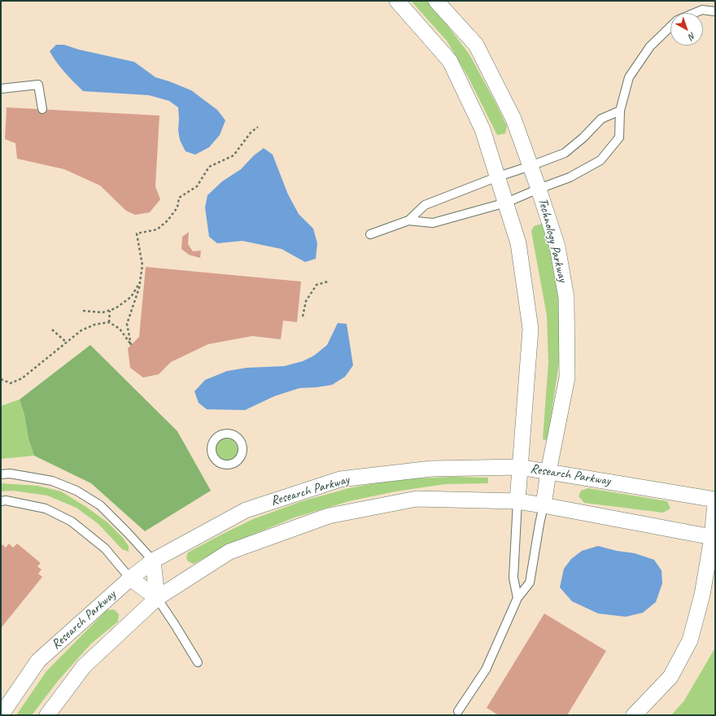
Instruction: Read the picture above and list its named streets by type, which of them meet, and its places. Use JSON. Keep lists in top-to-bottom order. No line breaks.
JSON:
{"streets":{"street":["Technology Parkway","Research Parkway"]},"crossings":[["Technology Parkway","Research Parkway"]],"north":"bottom right"}
